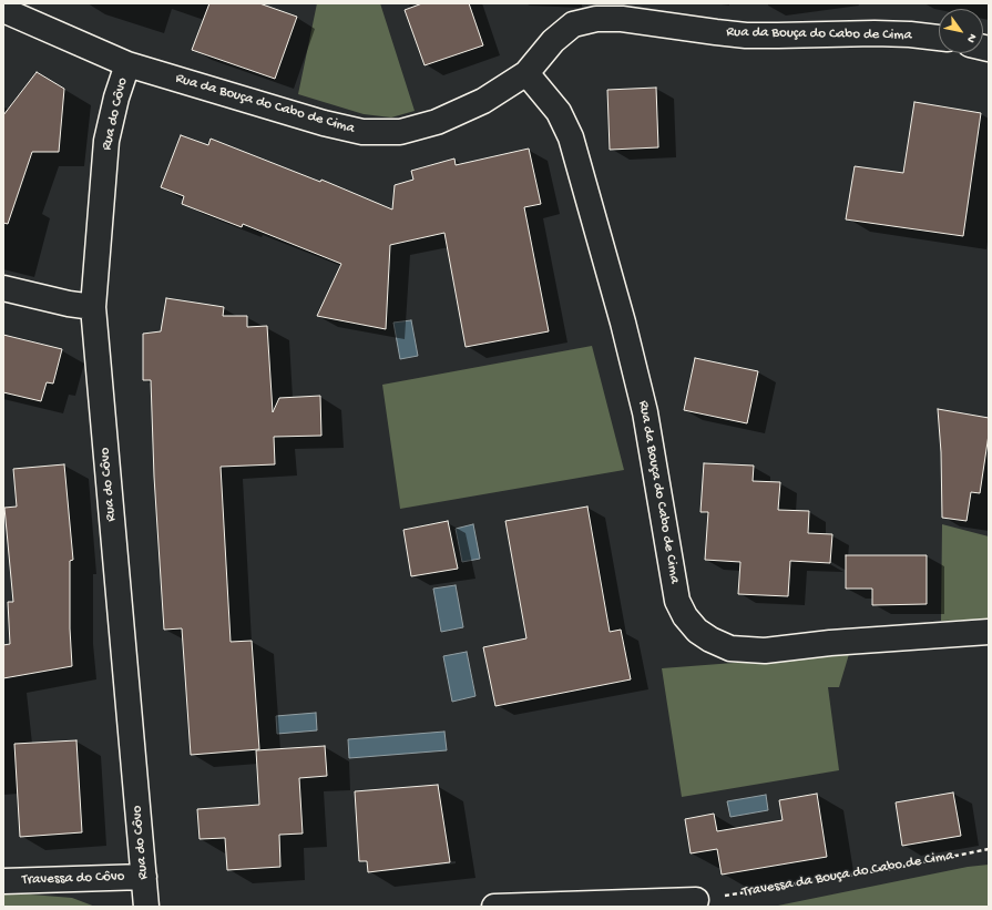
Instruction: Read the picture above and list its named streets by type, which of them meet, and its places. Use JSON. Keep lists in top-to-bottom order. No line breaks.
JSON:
{"streets":{"street":["Rua da Bouça do Cabo de Cima","Rua do Côvo","Travessa do Côvo"],"path":["Travessa da Bouça do Cabo de Cima"]},"crossings":[["Rua da Bouça do Cabo de Cima","Rua do Côvo"],["Rua do Côvo","Travessa do Côvo"]],"north":"bottom right"}
